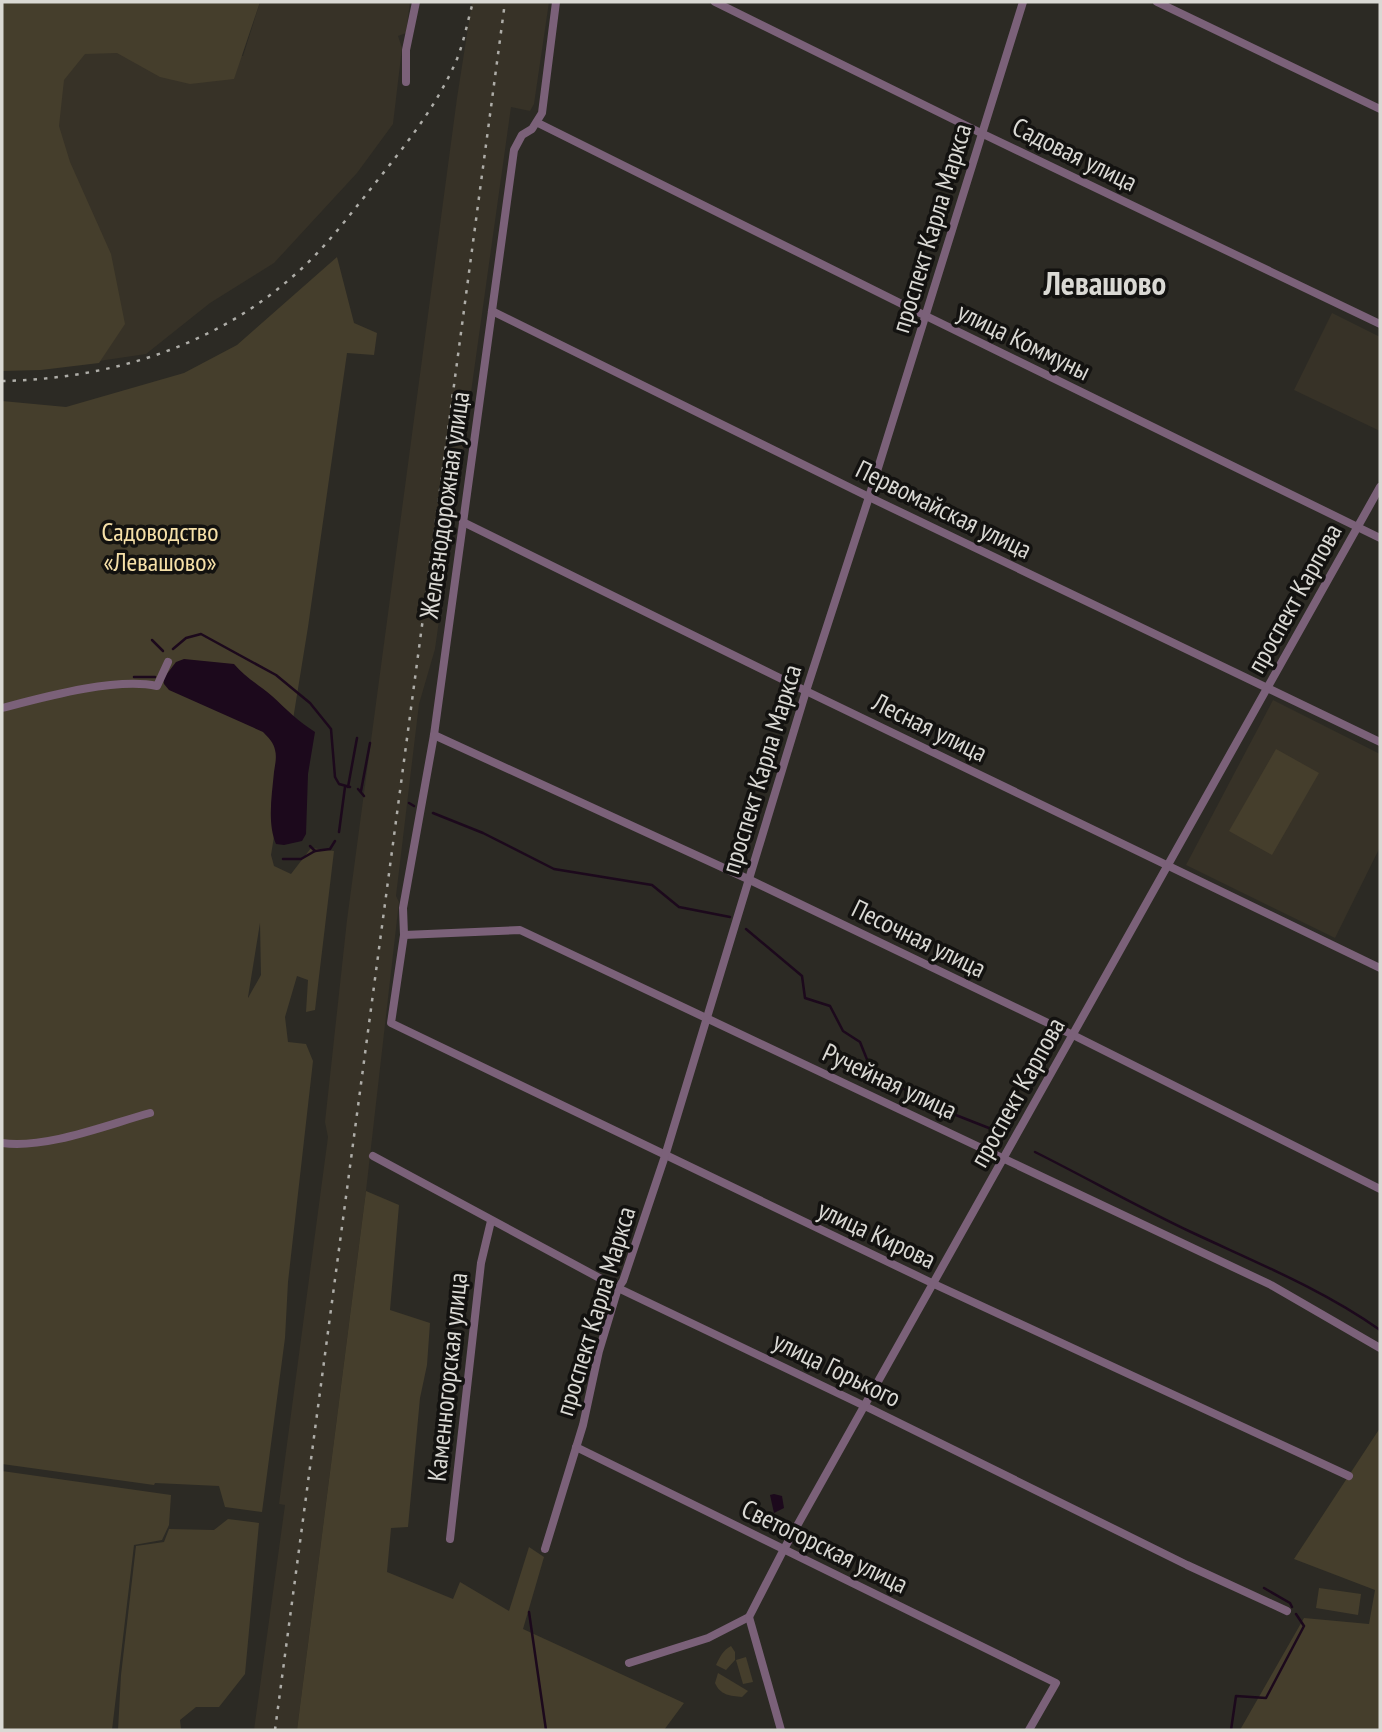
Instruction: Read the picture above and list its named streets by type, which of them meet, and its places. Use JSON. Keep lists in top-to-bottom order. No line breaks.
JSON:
{"streets":{"street":["Садовая улица","проспект Карла Маркса","улица Коммуны","Железнодорожная улица","Первомайская улица","проспект Карпова","Лесная улица","Песочная улица","Ручейная улица","улица Кирова","улица Горького","Каменногорская улица","Светогорская улица"]},"crossings":[["Садовая улица","проспект Карла Маркса"],["проспект Карла Маркса","улица Коммуны"],["проспект Карла Маркса","Первомайская улица"],["проспект Карла Маркса","Лесная улица"],["проспект Карла Маркса","Песочная улица"],["проспект Карла Маркса","Ручейная улица"],["проспект Карла Маркса","улица Кирова"],["проспект Карла Маркса","улица Горького"],["проспект Карла Маркса","Светогорская улица"],["улица Коммуны","Железнодорожная улица"],["улица Коммуны","проспект Карпова"],["Железнодорожная улица","Первомайская улица"],["Железнодорожная улица","Лесная улица"],["Железнодорожная улица","Песочная улица"],["Железнодорожная улица","Ручейная улица"],["Железнодорожная улица","улица Кирова"],["Первомайская улица","проспект Карпова"],["проспект Карпова","Лесная улица"],["проспект Карпова","Песочная улица"],["проспект Карпова","Ручейная улица"],["проспект Карпова","улица Кирова"],["проспект Карпова","улица Горького"],["проспект Карпова","Светогорская улица"],["улица Горького","Каменногорская улица"]],"districts":["Левашово"],"parks":["Садоводство «Левашово»"]}
